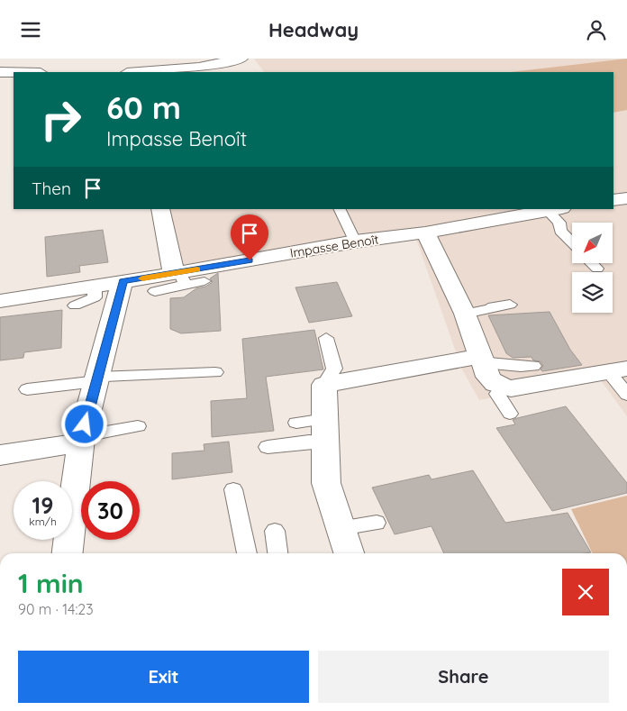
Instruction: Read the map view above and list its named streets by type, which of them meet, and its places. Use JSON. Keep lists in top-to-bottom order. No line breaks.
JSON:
{"streets":{"street":["Impasse Benoît"]},"north":"bottom left","page":{"header":"Headway","turn":["60 m","Impasse Benoît"],"then":"Then","speed":"19 km/h","limit":"30","heading":["1 min","90 m · 14:23"],"buttons":["Exit","Share"]}}
